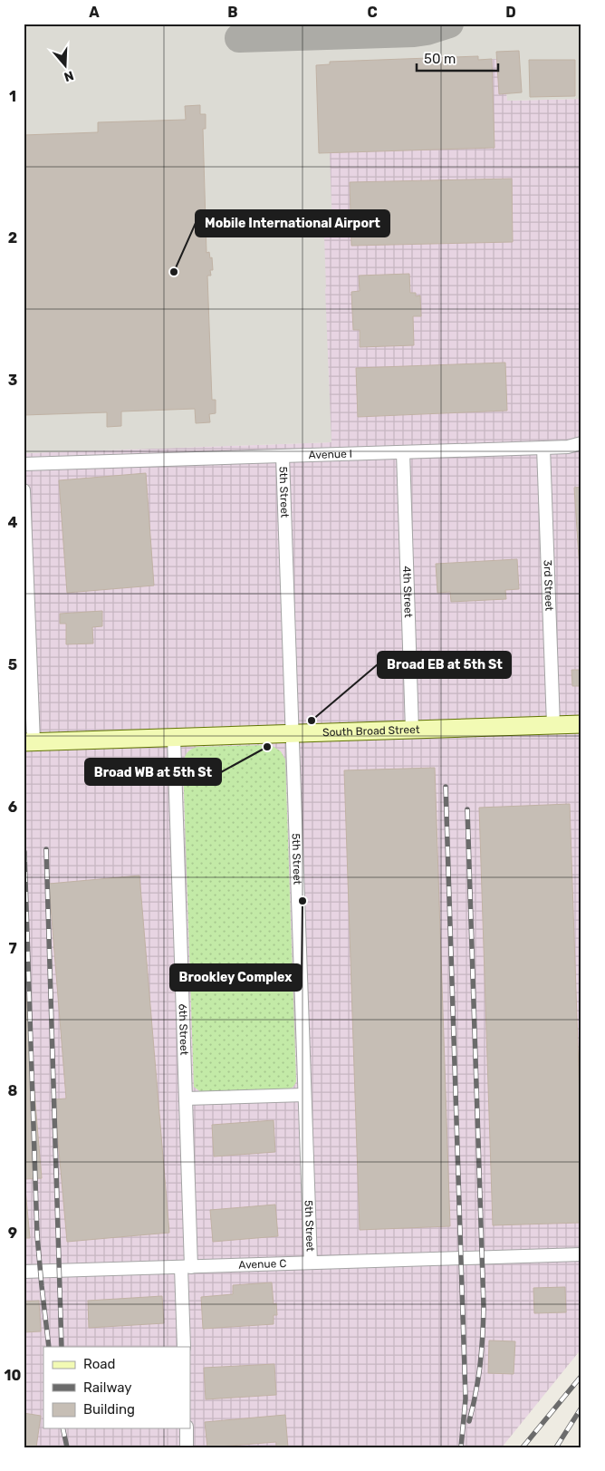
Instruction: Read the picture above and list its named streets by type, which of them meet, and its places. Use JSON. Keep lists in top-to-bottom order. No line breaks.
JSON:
{"streets":{"street":["Avenue I","5th Street","3rd Street","4th Street","South Broad Street","6th Street","Avenue C"]},"crossings":[["Avenue I","5th Street"],["Avenue I","3rd Street"],["Avenue I","4th Street"],["5th Street","South Broad Street"],["5th Street","Avenue C"],["3rd Street","South Broad Street"],["4th Street","South Broad Street"],["South Broad Street","6th Street"],["6th Street","Avenue C"]],"places":["Mobile International Airport","Broad EB at 5th St","Broad WB at 5th St","Brookley Complex"],"legend":["Road","Railway","Building"],"scale_bar":"50 m","north":"bottom","grid":{"columns":["A","B","C","D"],"rows":["1","2","3","4","5","6","7","8","9","10"]}}
